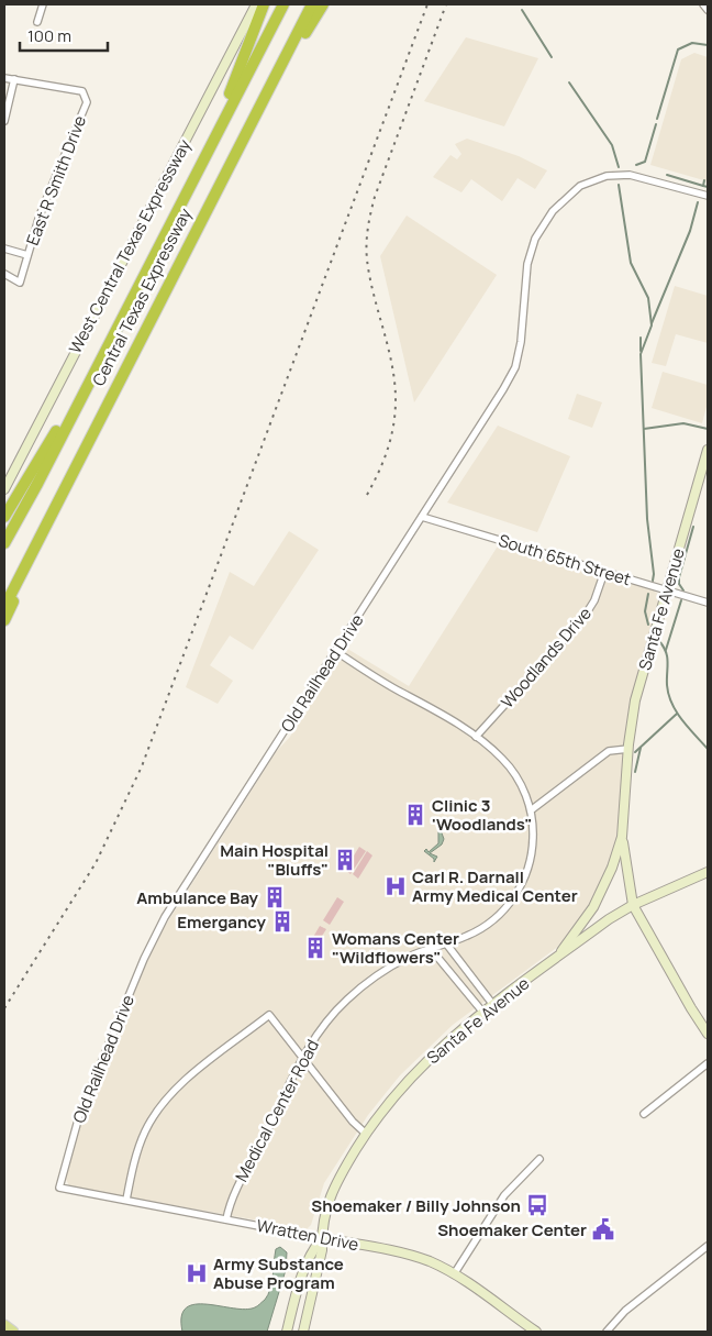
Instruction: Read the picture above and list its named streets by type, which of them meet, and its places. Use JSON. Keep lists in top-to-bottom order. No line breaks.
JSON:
{"streets":{"highway":["Central Texas Expressway"],"street":["East R Smith Drive","West Central Texas Expressway","South 65th Street","Santa Fe Avenue","Woodlands Drive","Old Railhead Drive","Medical Center Road","Wratten Drive"]},"crossings":[["South 65th Street","Santa Fe Avenue"],["South 65th Street","Woodlands Drive"],["South 65th Street","Old Railhead Drive"],["Santa Fe Avenue","Wratten Drive"],["Woodlands Drive","Medical Center Road"],["Old Railhead Drive","Medical Center Road"],["Old Railhead Drive","Wratten Drive"],["Medical Center Road","Wratten Drive"]],"places":{"building":["Clinic 3 'Woodlands\"","Main Hospital \"Bluffs\"","Ambulance Bay","Emergancy","Womans Center \"Wildflowers\""],"hospital":["Carl R. Darnall Army Medical Center","Army Substance Abuse Program"],"bus stop":["Shoemaker / Billy Johnson"],"public building":["Shoemaker Center"]},"scale_bar":"100 m"}
